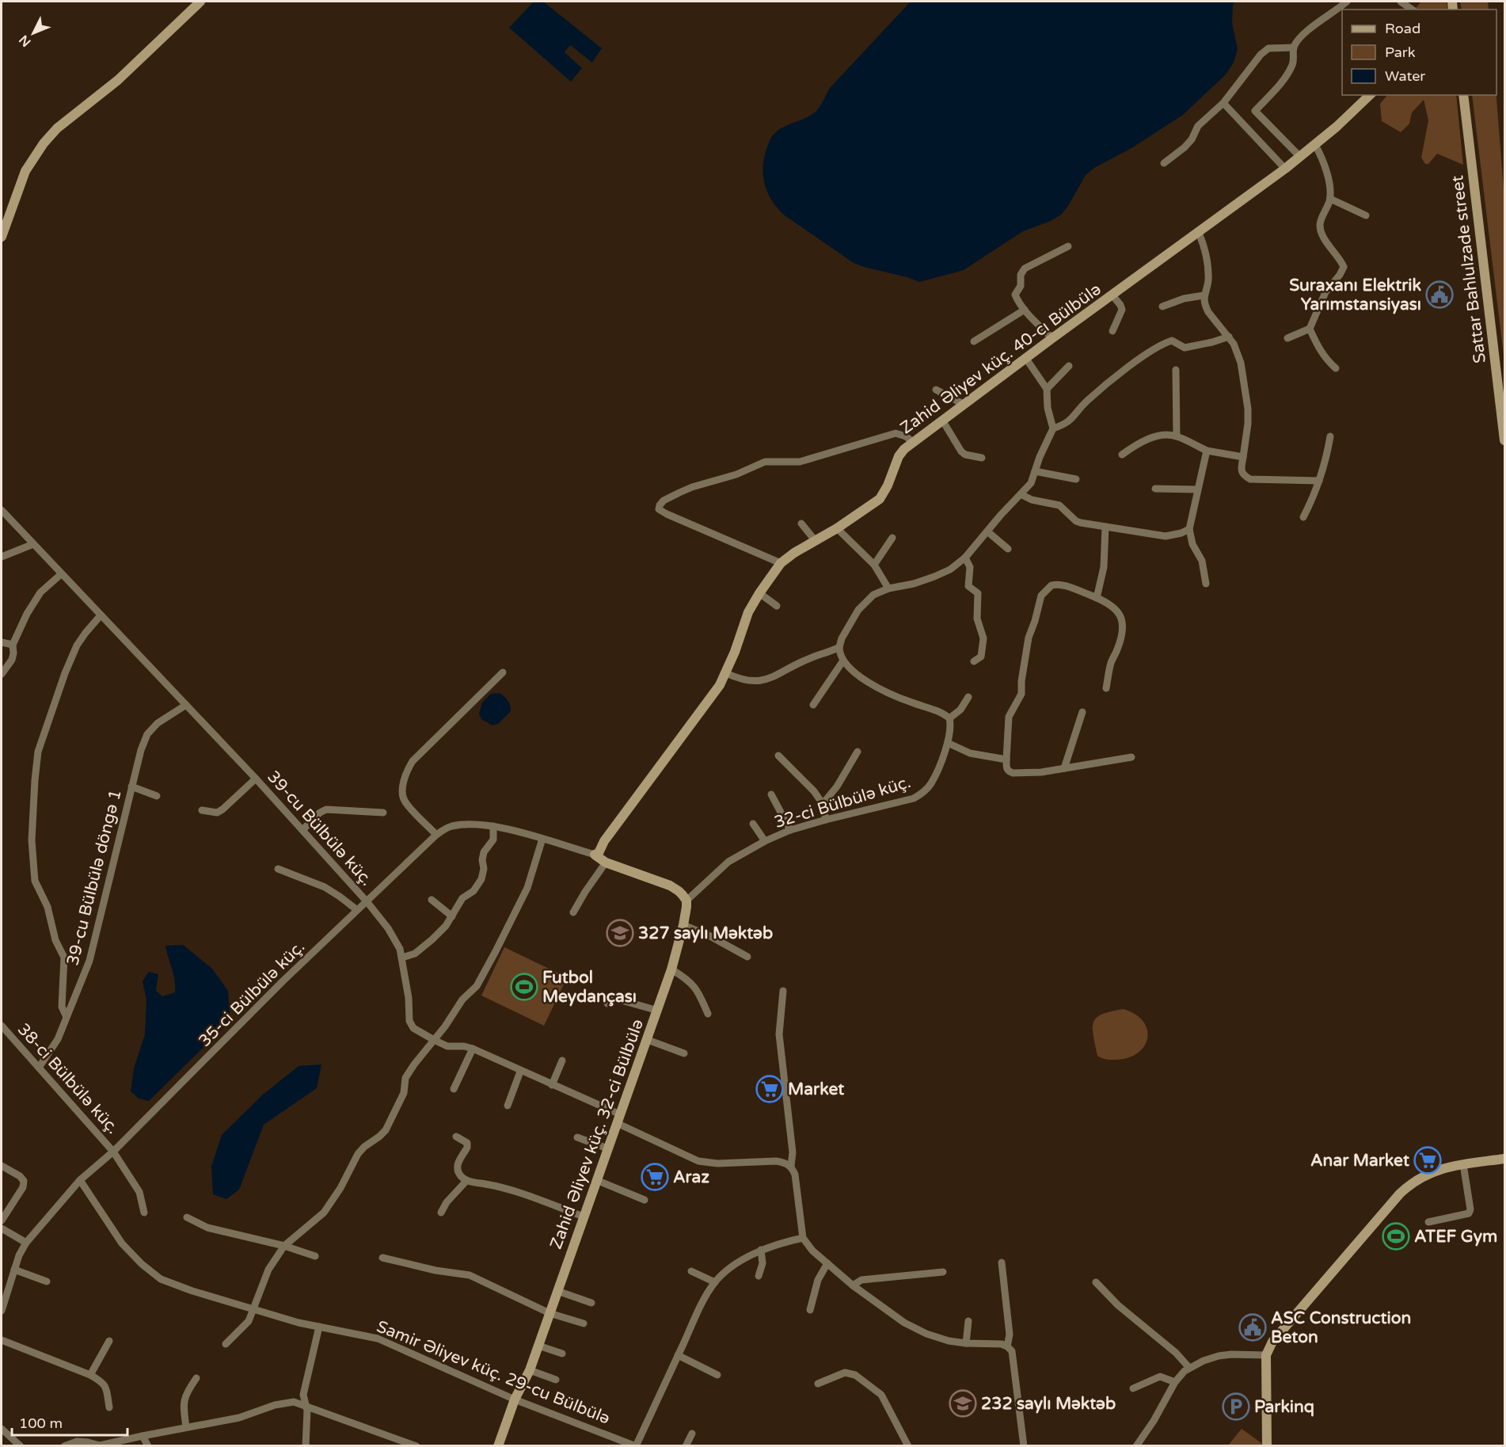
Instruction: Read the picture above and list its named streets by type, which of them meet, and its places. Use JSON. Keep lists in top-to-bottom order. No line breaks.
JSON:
{"streets":{"street":["Sattar Bahlulzade street","Zahid Əliyev küç. 40-cı Bülbülə","32-ci Bülbülə küç.","39-cu Bülbülə küç.","39-cu Bülbülə döngə 1","35-ci Bülbülə küç.","38-ci Bülbülə küç.","Zahid Əliyev küç. 32-ci Bülbülə","Samir Əliyev küç. 29-cu Bülbülə"]},"crossings":[["Zahid Əliyev küç. 40-cı Bülbülə","35-ci Bülbülə küç."],["32-ci Bülbülə küç.","Zahid Əliyev küç. 32-ci Bülbülə"],["39-cu Bülbülə küç.","39-cu Bülbülə döngə 1"],["39-cu Bülbülə küç.","35-ci Bülbülə küç."],["39-cu Bülbülə küç.","Zahid Əliyev küç. 32-ci Bülbülə"],["39-cu Bülbülə döngə 1","38-ci Bülbülə küç."],["35-ci Bülbülə küç.","38-ci Bülbülə küç."],["35-ci Bülbülə küç.","Samir Əliyev küç. 29-cu Bülbülə"],["Zahid Əliyev küç. 32-ci Bülbülə","Samir Əliyev küç. 29-cu Bülbülə"]],"places":{"public building":["Suraxanı Elektrik Yarımstansiyası","ASC Construction Beton"],"school or university":["327 saylı Məktəb","232 saylı Məktəb"],"sports":["Futbol Meydançası","ATEF Gym"],"supermarket":["Market","Anar Market","Araz"],"parking":["Parkinq"]},"legend":["Road","Park","Water"],"scale_bar":"100 m","north":"bottom left"}
